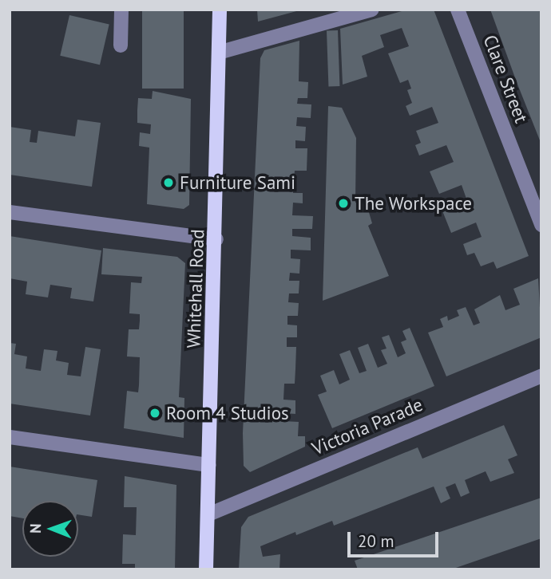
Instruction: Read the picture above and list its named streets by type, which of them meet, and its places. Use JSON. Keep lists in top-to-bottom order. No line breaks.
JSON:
{"streets":{"main road":["Whitehall Road"],"street":["Clare Street","Victoria Parade"]},"crossings":[["Whitehall Road","Victoria Parade"]],"places":["Furniture Sami","The Workspace","Room 4 Studios"],"scale_bar":"20 m","north":"left"}
